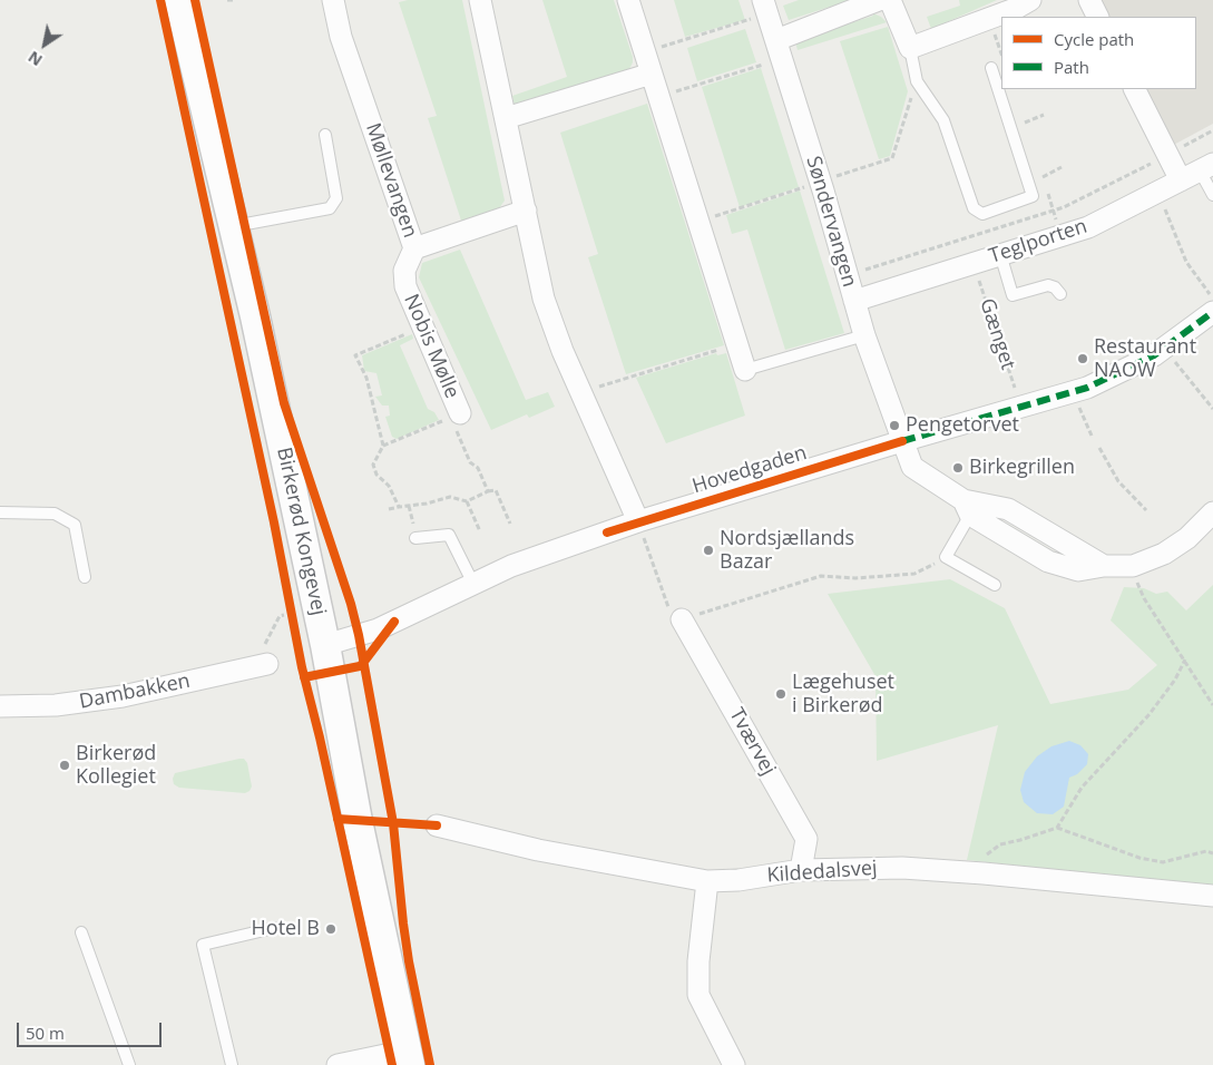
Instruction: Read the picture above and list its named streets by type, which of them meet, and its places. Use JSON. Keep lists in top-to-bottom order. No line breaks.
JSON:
{"streets":{"main road":["Birkerød Kongevej"],"street":["Møllevangen","Søndervangen","Teglporten","Nobis Mølle","Hovedgaden","Dambakken","Tværvej","Kildedalsvej"],"path":["Gænget"]},"crossings":[["Møllevangen","Nobis Mølle"],["Søndervangen","Teglporten"],["Søndervangen","Hovedgaden"],["Teglporten","Gænget"],["Gænget","Hovedgaden"],["Hovedgaden","Birkerød Kongevej"],["Tværvej","Kildedalsvej"]],"places":["Restaurant NAOW","Pengetorvet","Birkegrillen","Nordsjællands Bazar","Lægehuset i Birkerød","Birkerød Kollegiet","Hotel B"],"legend":["Cycle path","Path"],"scale_bar":"50 m","north":"bottom left"}
